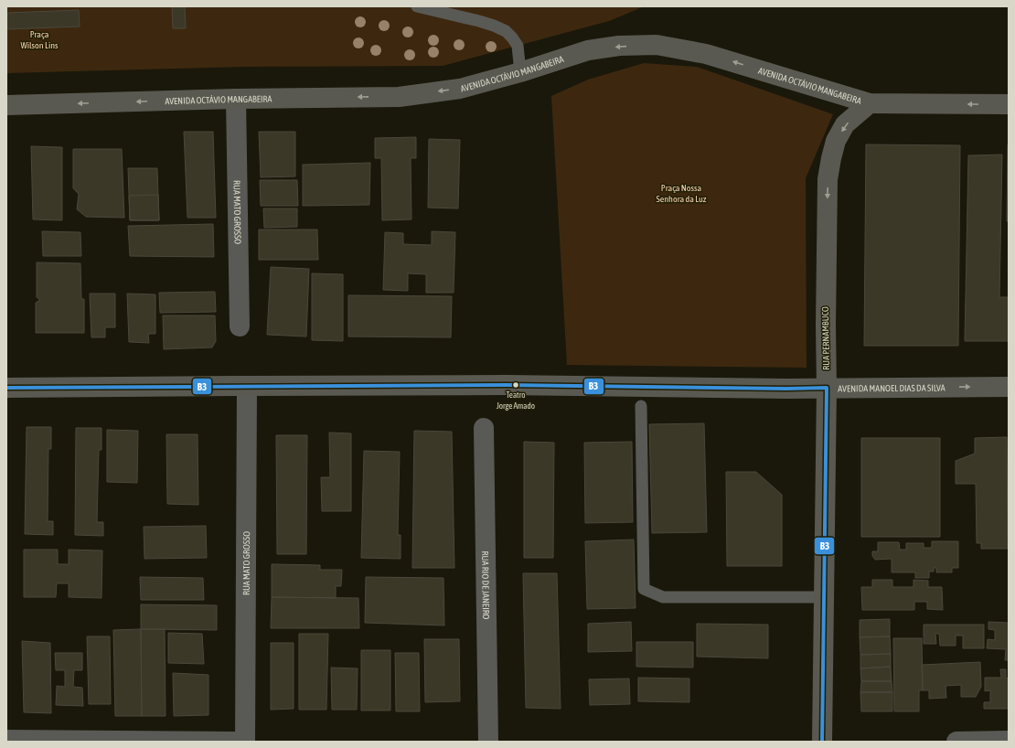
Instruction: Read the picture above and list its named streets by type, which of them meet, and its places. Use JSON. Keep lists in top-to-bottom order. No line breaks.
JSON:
{"streets":{"main road":["AVENIDA OCTÁVIO MANGABEIRA","RUA PERNAMBUCO","AVENIDA MANOEL DIAS DA SILVA"],"street":["RUA MATO GROSSO","RUA RIO DE JANEIRO"]},"crossings":[["AVENIDA OCTÁVIO MANGABEIRA","RUA MATO GROSSO"],["AVENIDA OCTÁVIO MANGABEIRA","RUA PERNAMBUCO"],["RUA MATO GROSSO","AVENIDA MANOEL DIAS DA SILVA"],["RUA PERNAMBUCO","AVENIDA MANOEL DIAS DA SILVA"]],"one_way":["AVENIDA OCTÁVIO MANGABEIRA","RUA PERNAMBUCO"],"parks":["Praça Wilson Lins","Praça Nossa Senhora da Luz"],"places":["Teatro Jorge Amado"],"lines":["transit line B3"]}
